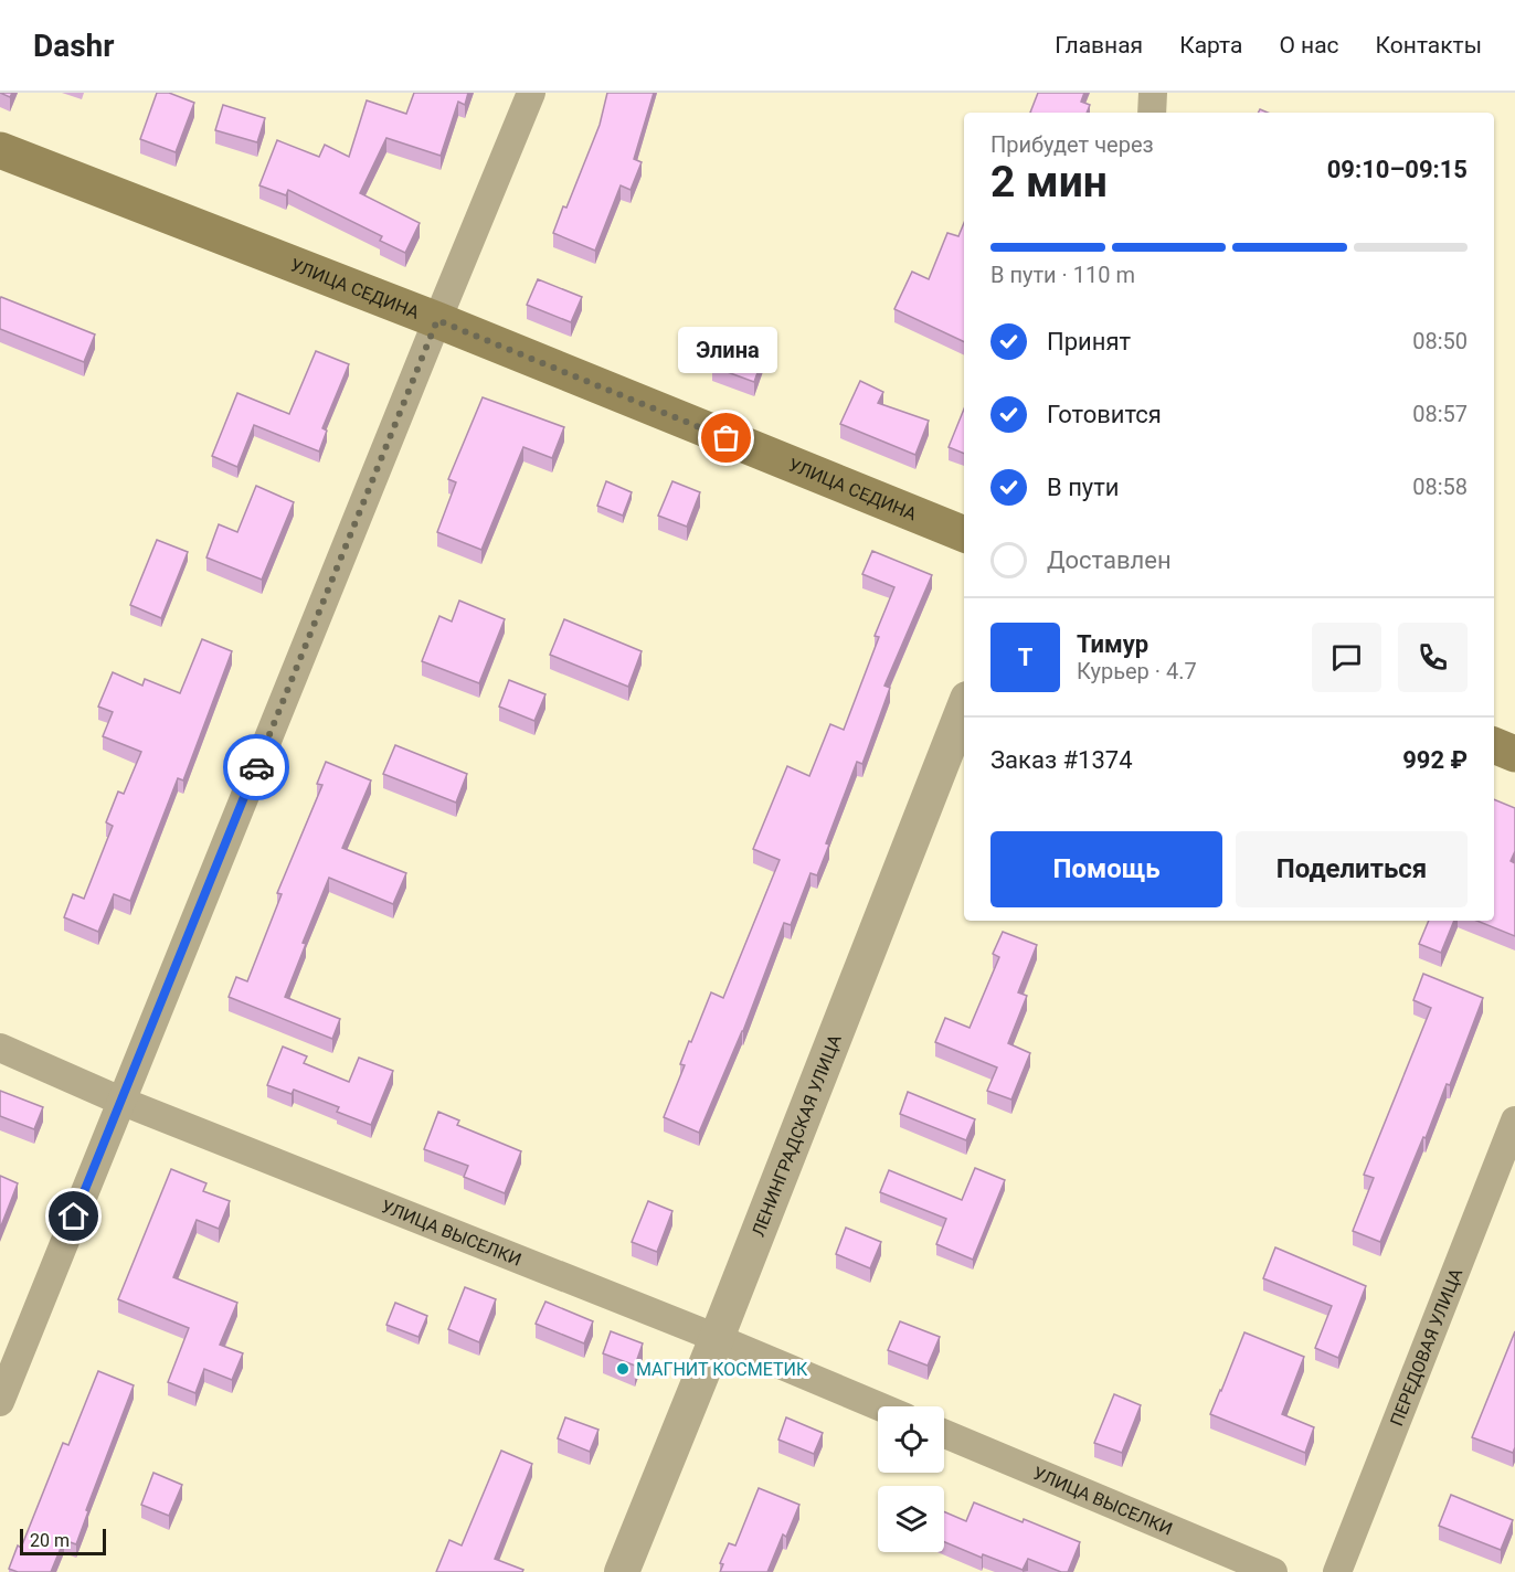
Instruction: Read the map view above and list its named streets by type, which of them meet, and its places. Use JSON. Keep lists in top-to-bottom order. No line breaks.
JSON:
{"streets":{"main road":["УЛИЦА СЕДИНА"],"street":["ЛЕНИНГРАДСКАЯ УЛИЦА","УЛИЦА ВЫСЕЛКИ","ПЕРЕДОВАЯ УЛИЦА"]},"crossings":[["ЛЕНИНГРАДСКАЯ УЛИЦА","УЛИЦА ВЫСЕЛКИ"]],"places":["Элина","МАГНИТ КОСМЕТИК"],"scale_bar":"20 m","page":{"header":"Dashr","nav":["Главная","Карта","О нас","Контакты"],"heading":["2 мин","Прибудет через","09:10–09:15"],"panel":["Тимур","Курьер · 4.7","Заказ #1374","992 ₽"],"bar":"В пути · 110 m","list":[["Принят","08:50"],["Готовится","08:57"],["В пути","08:58"],"Доставлен"],"bubble":"Элина","round":"Т","buttons":["Помощь","Поделиться"],"scale":"20 m"}}
